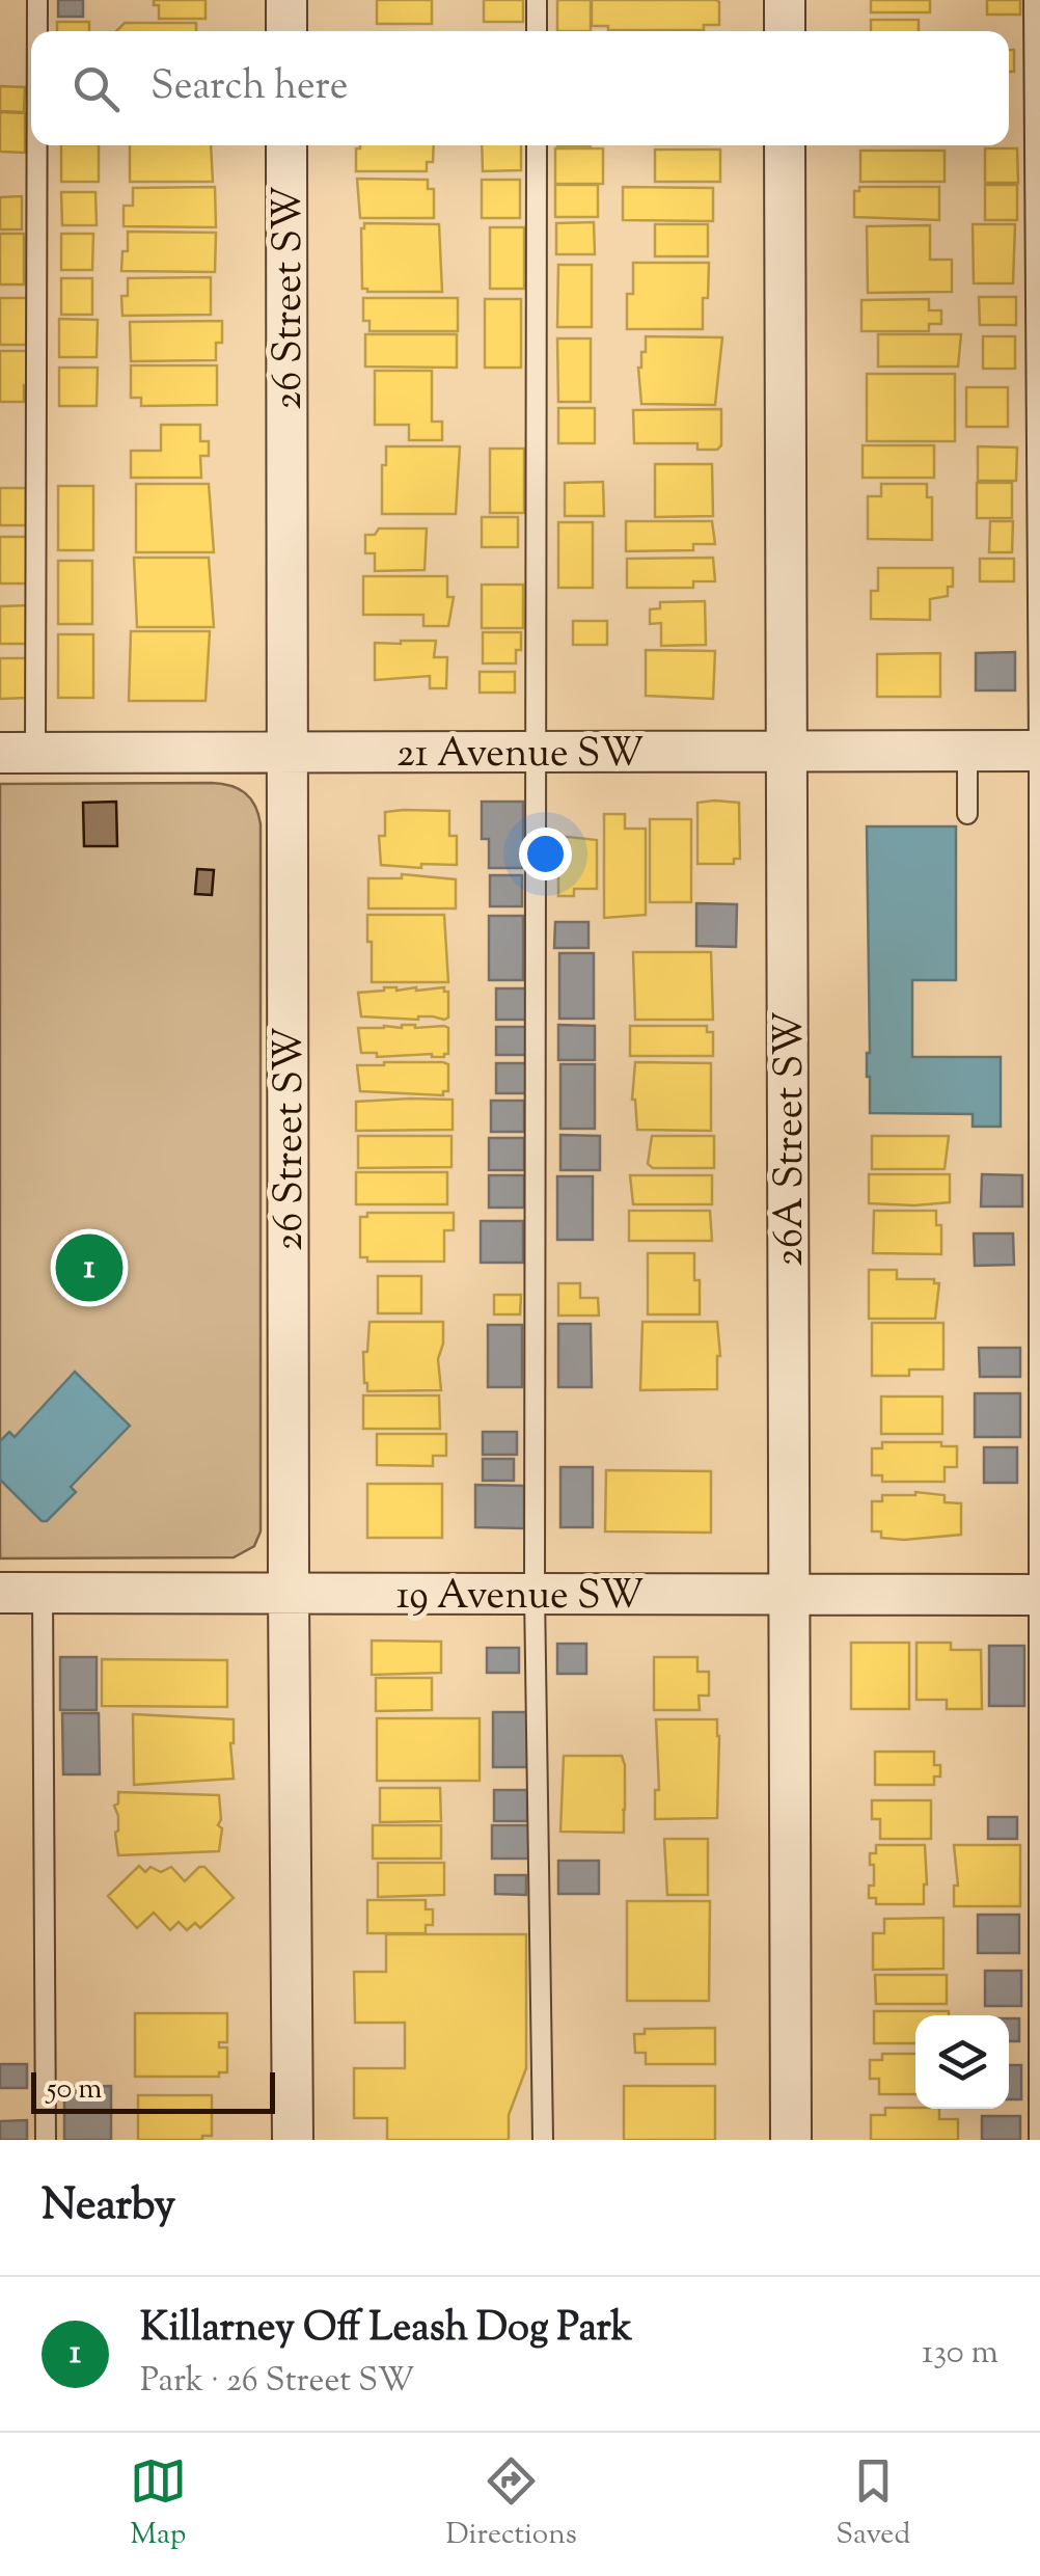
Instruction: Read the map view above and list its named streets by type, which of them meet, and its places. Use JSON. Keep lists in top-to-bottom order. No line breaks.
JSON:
{"streets":{"street":["26 Street SW","21 Avenue SW","26A Street SW","19 Avenue SW"]},"crossings":[["26 Street SW","21 Avenue SW"],["26 Street SW","19 Avenue SW"],["21 Avenue SW","26A Street SW"],["26A Street SW","19 Avenue SW"]],"scale_bar":"50 m","page":{"search":"Search here","pins":"1","scale":"50 m","heading":"Nearby","list":[{"mark":"1","name":"Killarney Off Leash Dog Park","note":"Park · 26 Street SW","value":"130 m"}],"nav":["Map","Directions","Saved"]}}
